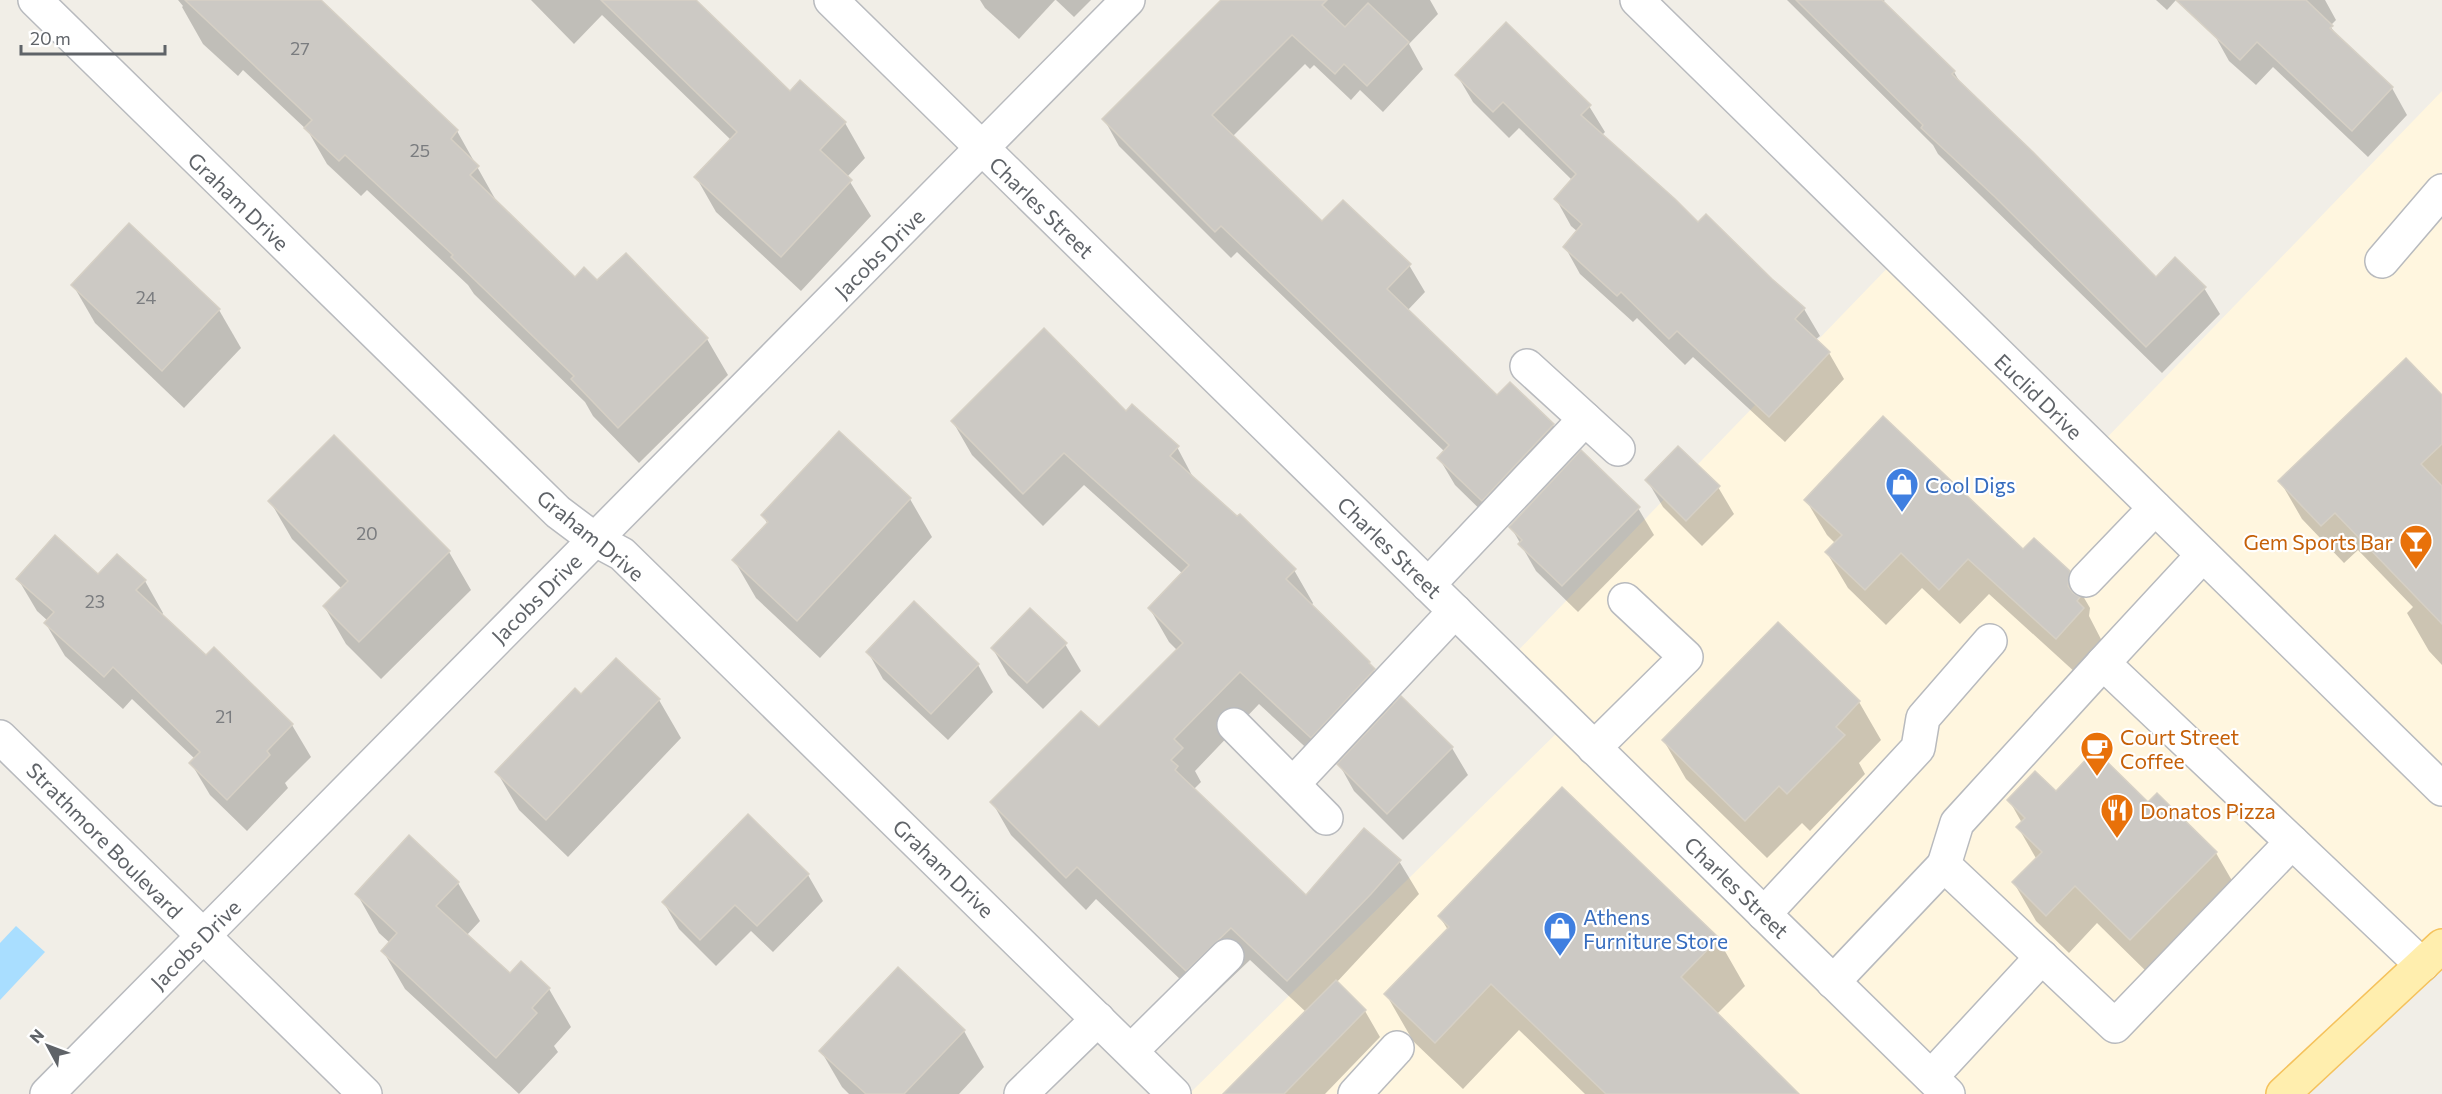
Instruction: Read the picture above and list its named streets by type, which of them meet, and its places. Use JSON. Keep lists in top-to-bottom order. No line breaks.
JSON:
{"streets":{"street":["Graham Drive","Charles Street","Jacobs Drive","Euclid Drive","Strathmore Boulevard"]},"crossings":[["Graham Drive","Jacobs Drive"],["Charles Street","Jacobs Drive"],["Jacobs Drive","Strathmore Boulevard"]],"places":{"shop":["Cool Digs","Athens Furniture Store"],"bar":["Gem Sports Bar"],"cafe":["Court Street Coffee"],"restaurant":["Donatos Pizza"]},"house_numbers":["27","25","24","20","23","21"],"scale_bar":"20 m","north":"top left"}
